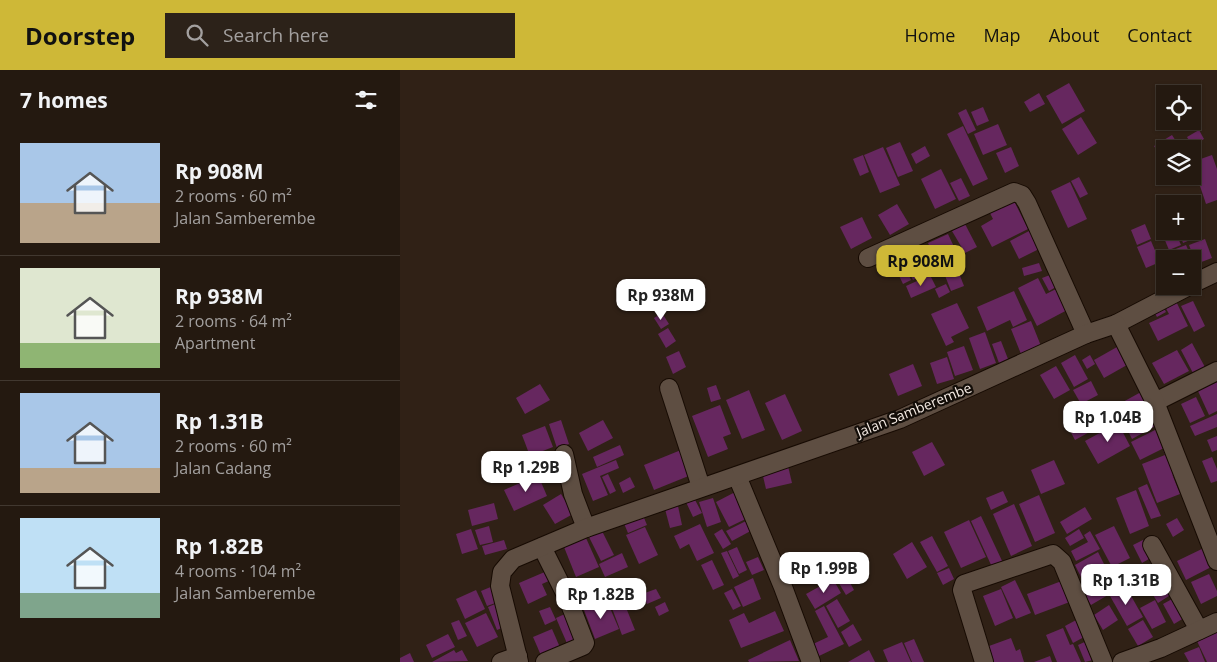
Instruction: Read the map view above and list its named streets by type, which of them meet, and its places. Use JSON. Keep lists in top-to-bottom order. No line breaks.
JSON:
{"streets":{"street":["Jalan Samberembe"]},"page":{"header":"Doorstep","search":"Search here","nav":["Home","Map","About","Contact"],"heading":"7 homes","map_buttons":["+","−"],"list":[{"name":"Rp 908M","note":"2 rooms · 60 m² · Jalan Samberembe"},{"name":"Rp 938M","note":"2 rooms · 64 m² · Apartment"},{"name":"Rp 1.31B","note":"2 rooms · 60 m² · Jalan Cadang"},{"name":"Rp 1.82B","note":"4 rooms · 104 m² · Jalan Samberembe"}],"price":["Rp 908M","Rp 938M","Rp 1.04B","Rp 1.29B","Rp 1.99B","Rp 1.31B","Rp 1.82B"]}}
